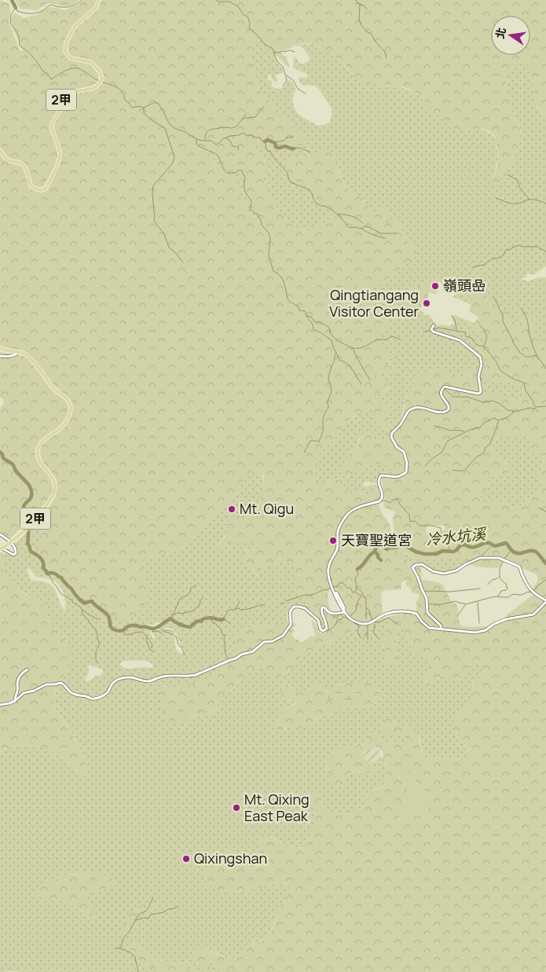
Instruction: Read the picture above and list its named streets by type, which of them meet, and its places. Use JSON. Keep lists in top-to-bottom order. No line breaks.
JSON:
{"streets":{"main road":["2甲"]},"water":["冷水坑溪"],"places":["嶺頭喦","Qingtiangang Visitor Center","Mt. Qigu","天寶聖道宮","Mt. Qixing East Peak","Qixingshan"],"north":"left"}
